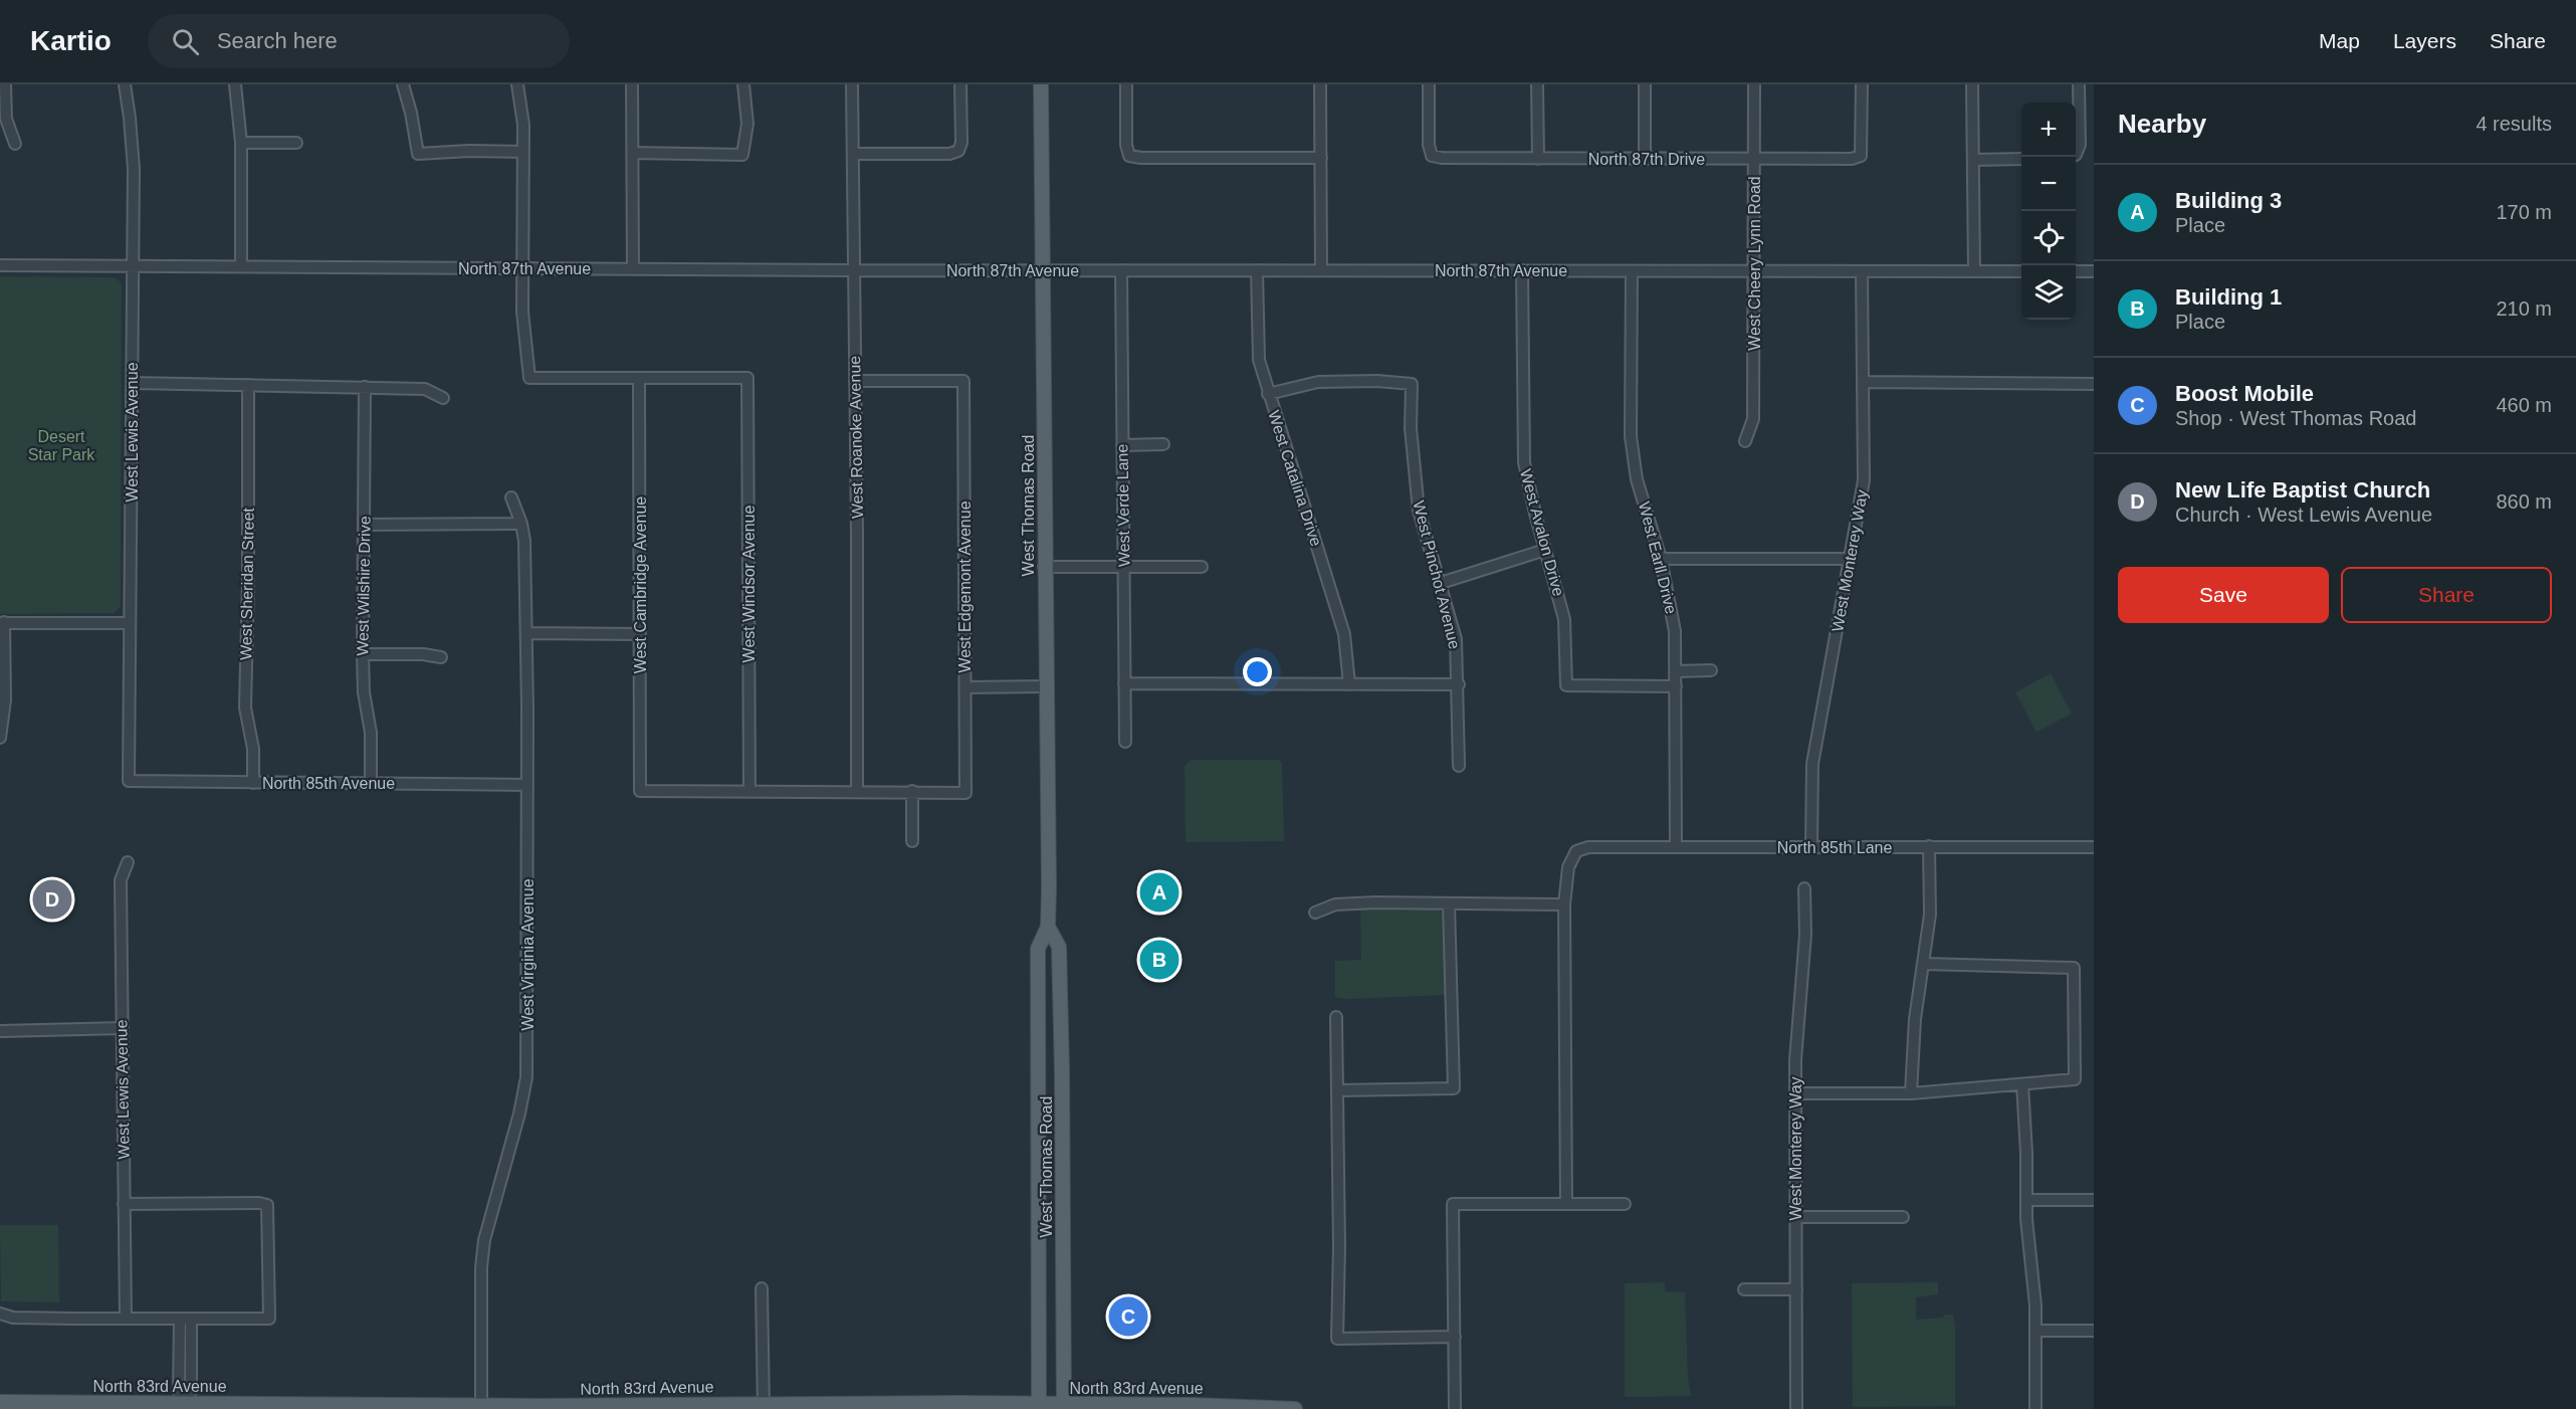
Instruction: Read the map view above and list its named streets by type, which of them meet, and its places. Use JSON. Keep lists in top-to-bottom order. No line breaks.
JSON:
{"streets":{"main road":["West Thomas Road","North 83rd Avenue"],"street":["North 87th Drive","West Cheery Lynn Road","North 87th Avenue","West Lewis Avenue","West Roanoke Avenue","West Catalina Drive","West Verde Lane","West Avalon Drive","West Earll Drive","West Monterey Way","West Pinchot Avenue","West Sheridan Street","West Windsor Avenue","West Cambridge Avenue","West Wilshire Drive","West Edgemont Avenue","North 85th Avenue","North 85th Lane","West Virginia Avenue"]},"crossings":[["North 87th Drive","West Cheery Lynn Road"],["West Cheery Lynn Road","North 87th Avenue"],["North 87th Avenue","West Lewis Avenue"],["North 87th Avenue","West Roanoke Avenue"],["North 87th Avenue","West Catalina Drive"],["North 87th Avenue","West Thomas Road"],["North 87th Avenue","West Verde Lane"],["North 87th Avenue","West Avalon Drive"],["North 87th Avenue","West Earll Drive"],["North 87th Avenue","West Monterey Way"],["West Lewis Avenue","North 85th Avenue"],["West Roanoke Avenue","West Edgemont Avenue"],["West Catalina Drive","West Pinchot Avenue"],["West Thomas Road","North 83rd Avenue"],["West Avalon Drive","West Earll Drive"],["West Earll Drive","North 85th Lane"],["West Monterey Way","North 85th Lane"],["West Sheridan Street","North 85th Avenue"],["West Windsor Avenue","West Cambridge Avenue"],["West Wilshire Drive","North 85th Avenue"],["North 85th Avenue","West Virginia Avenue"],["West Virginia Avenue","North 83rd Avenue"]],"parks":["Desert Star Park"],"page":{"header":"Kartio","search":"Search here","nav":["Map","Layers","Share"],"heading":["Nearby","4 results"],"map_buttons":["+","−"],"list":[{"mark":"A","name":"Building 3","note":"Place","value":"170 m"},{"mark":"B","name":"Building 1","note":"Place","value":"210 m"},{"mark":"C","name":"Boost Mobile","note":"Shop · West Thomas Road","value":"460 m"},{"mark":"D","name":"New Life Baptist Church","note":"Church · West Lewis Avenue","value":"860 m"}],"buttons":["Save","Share"],"pins":["A","D","B","C"]}}
